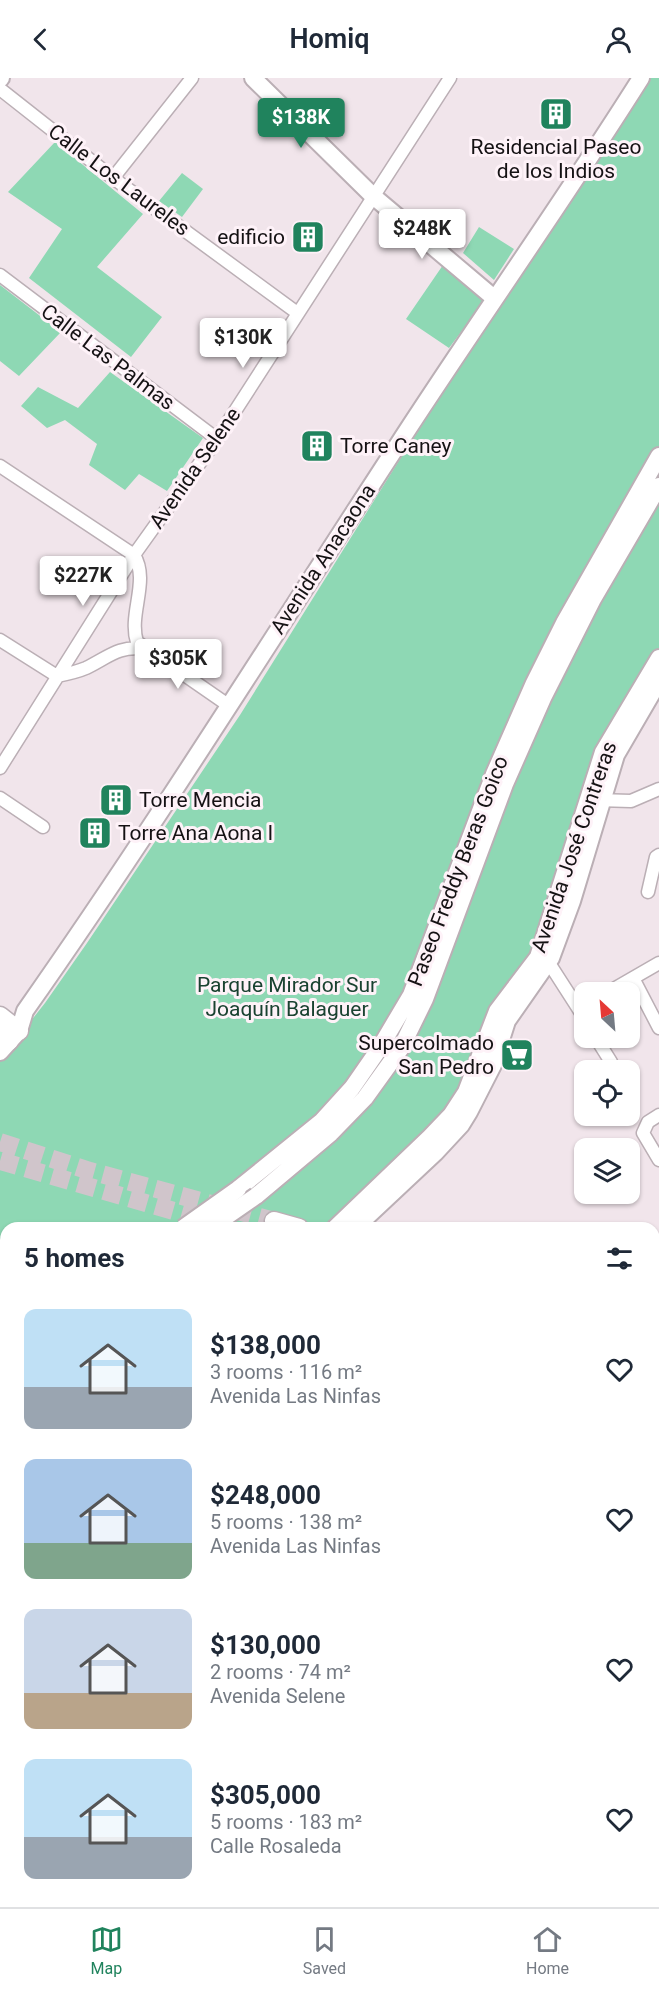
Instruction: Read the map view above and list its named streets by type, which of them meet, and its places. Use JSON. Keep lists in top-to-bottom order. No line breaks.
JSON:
{"streets":{"main road":["Avenida Anacaona","Avenida José Contreras","Paseo Freddy Beras Goico"],"street":["Calle Los Laureles","Calle Las Palmas","Avenida Selene"]},"crossings":[["Calle Los Laureles","Avenida Selene"],["Calle Las Palmas","Avenida Selene"]],"parks":["Parque Mirador Sur Joaquín Balaguer"],"places":{"building":["Residencial Paseo de los Indios","edificio","Torre Caney","Torre Mencia","Torre Ana Aona I"],"supermarket":["Supercolmado San Pedro"]},"north":"top left","page":{"header":"Homiq","price":["$138K","$248K","$130K","$227K","$305K"],"heading":"5 homes","list":[{"name":"$138,000","note":"3 rooms · 116 m² · Avenida Las Ninfas"},{"name":"$248,000","note":"5 rooms · 138 m² · Avenida Las Ninfas"},{"name":"$130,000","note":"2 rooms · 74 m² · Avenida Selene"},{"name":"$305,000","note":"5 rooms · 183 m² · Calle Rosaleda"}],"tabs":["Map","Saved","Home"]}}
